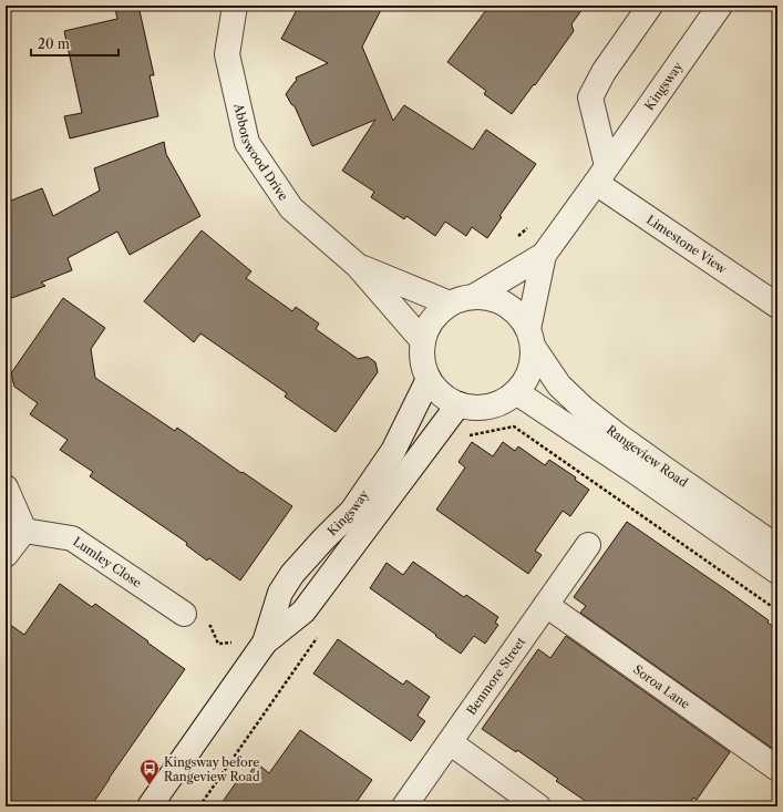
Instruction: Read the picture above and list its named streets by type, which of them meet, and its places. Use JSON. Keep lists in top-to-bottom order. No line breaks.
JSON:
{"streets":{"street":["Kingsway","Abbotswood Drive","Limestone View","Rangeview Road","Lumley Close","Benmore Street","Soroa Lane"]},"crossings":[["Kingsway","Abbotswood Drive"],["Kingsway","Limestone View"],["Kingsway","Rangeview Road"],["Abbotswood Drive","Rangeview Road"],["Benmore Street","Soroa Lane"]],"places":{"bus stop":["Kingsway before Rangeview Road"]},"scale_bar":"20 m"}
